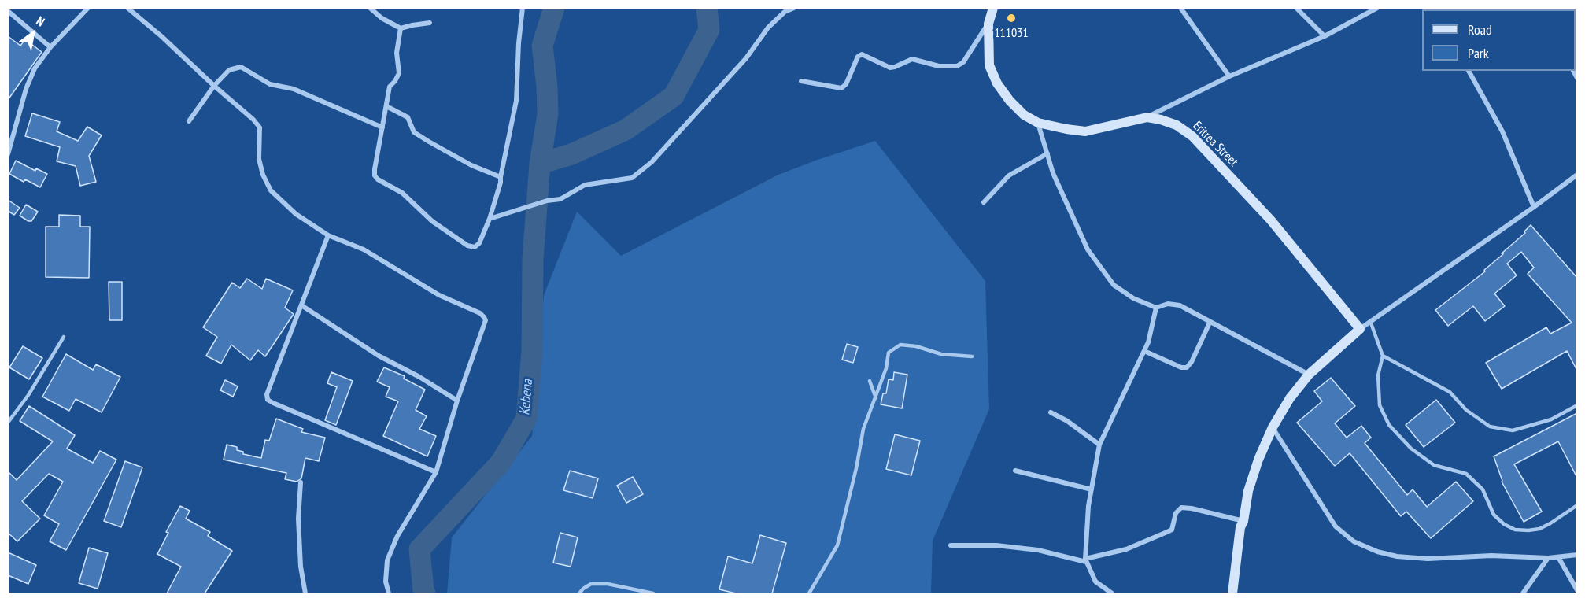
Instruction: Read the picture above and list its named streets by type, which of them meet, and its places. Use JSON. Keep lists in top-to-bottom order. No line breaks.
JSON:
{"streets":{"main road":["Eritrea Street"]},"water":["Kebena"],"places":["111031"],"legend":["Road","Park"],"north":"top right"}
